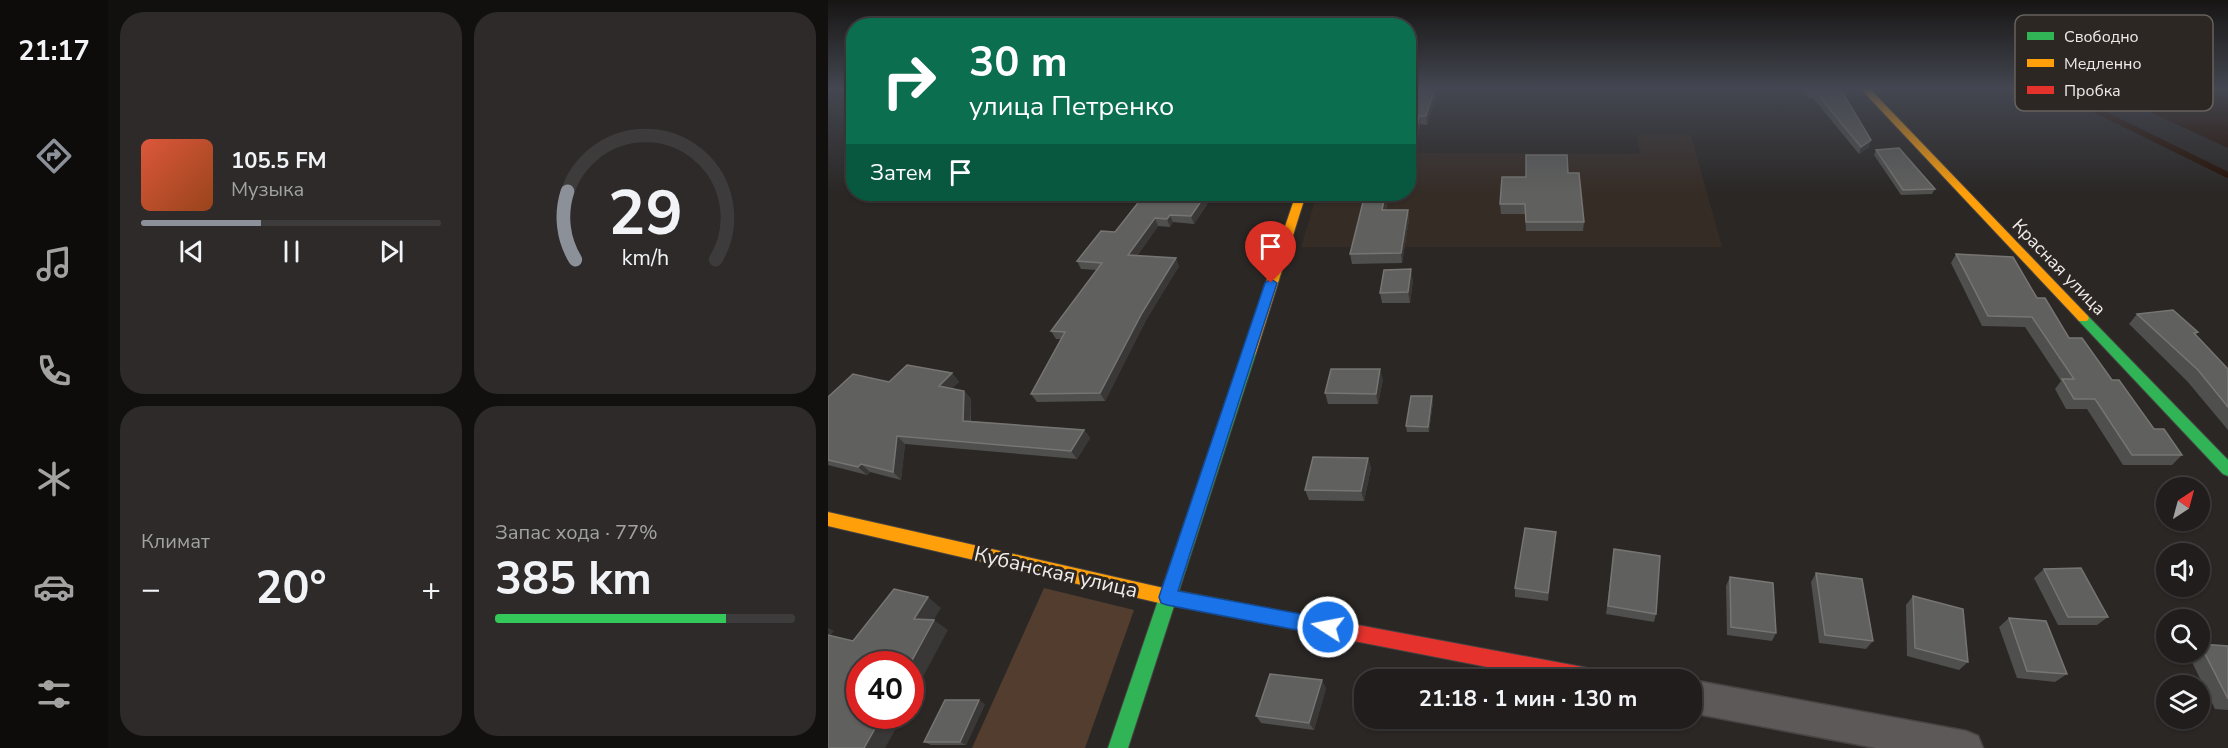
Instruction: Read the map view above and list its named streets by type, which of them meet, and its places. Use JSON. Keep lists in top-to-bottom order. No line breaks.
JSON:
{"streets":{"street":["Красная улица","Кубанская улица"]},"legend":["Свободно","Медленно","Пробка"],"north":"top right","page":{"tabs":"21:17","turn":["30 m","улица Петренко"],"song":["105.5 FM","Музыка"],"then":"Затем","tile":["Климат",["Запас хода · 77%","385 km"]],"heat":["−","20°","+"],"limit":"40","trip":"21:18 · 1 мин · 130 m","gauge":["29","km/h"]}}
